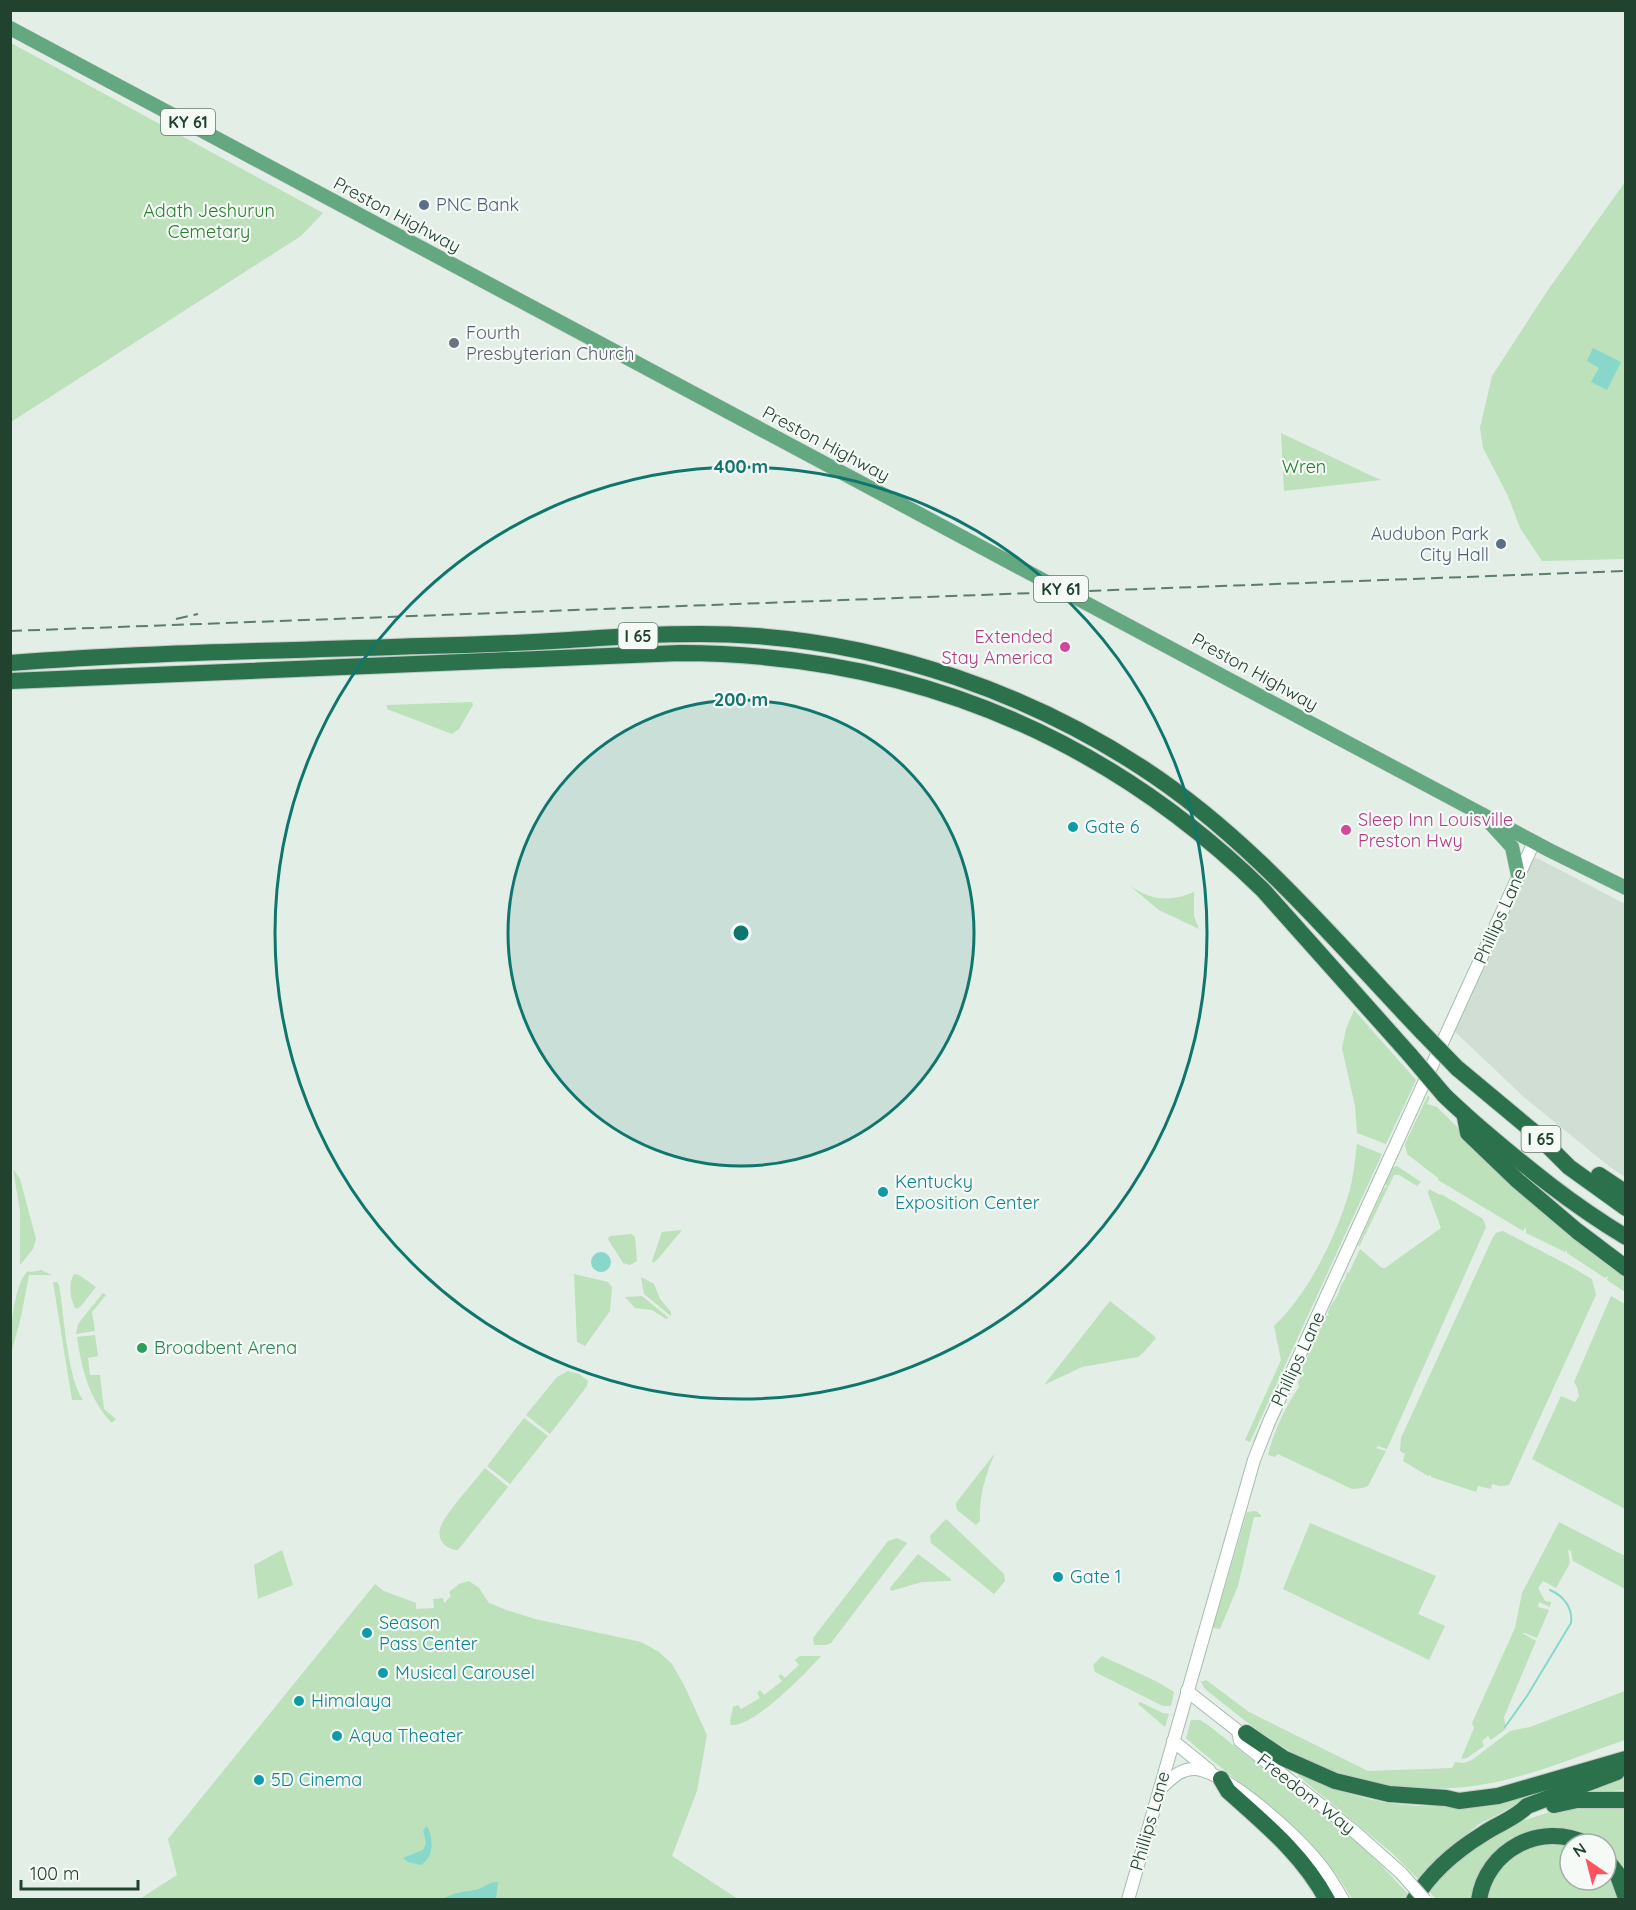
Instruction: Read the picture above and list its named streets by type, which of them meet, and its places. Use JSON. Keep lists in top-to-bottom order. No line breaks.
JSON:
{"streets":{"highway":["I 65"],"main road":["KY 61","Preston Highway","Phillips Lane","Freedom Way"]},"crossings":[["Preston Highway","Phillips Lane"],["Phillips Lane","Freedom Way"]],"parks":["Adath Jeshurun Cemetary","Wren"],"places":["PNC Bank","Fourth Presbyterian Church","Audubon Park City Hall","Extended Stay America","Gate 6","Sleep Inn Louisville Preston Hwy","Kentucky Exposition Center","Broadbent Arena","Gate 1","Season Pass Center","Musical Carousel","Himalaya","Aqua Theater","5D Cinema"],"scale_bar":"100 m","north":"top left","rings":["400 m","200 m"]}
